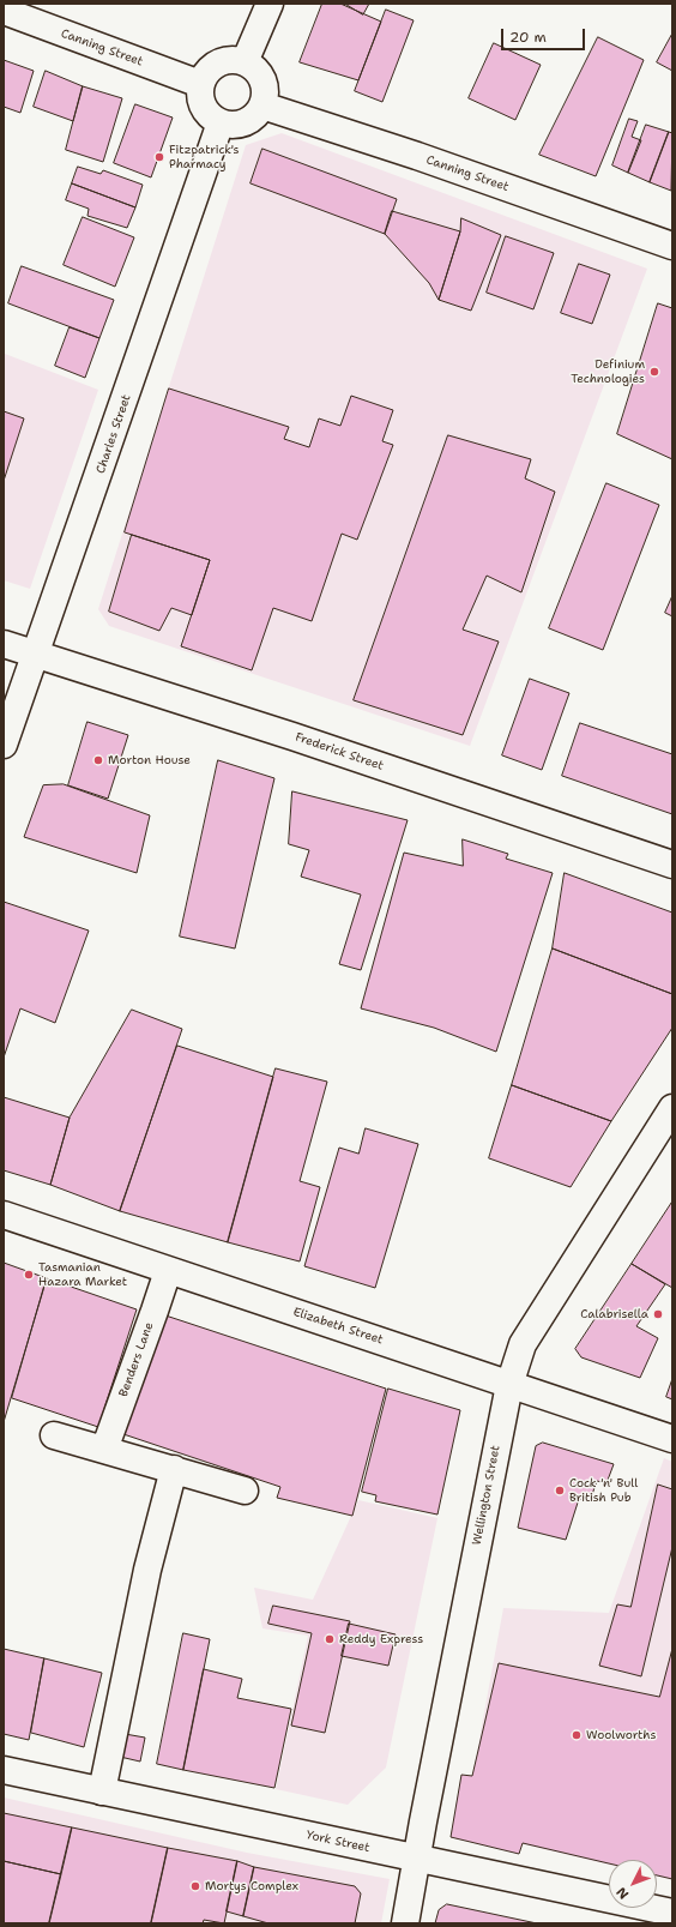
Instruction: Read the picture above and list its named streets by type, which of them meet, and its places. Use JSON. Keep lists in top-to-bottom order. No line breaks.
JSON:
{"streets":{"main road":["Canning Street","Charles Street","Frederick Street","Elizabeth Street","Benders Lane","Wellington Street","York Street"]},"crossings":[["Canning Street","Charles Street"],["Charles Street","Frederick Street"],["Elizabeth Street","Benders Lane"],["Elizabeth Street","Wellington Street"],["Wellington Street","York Street"]],"places":["Fitzpatrick's Pharmacy","Definium Technologies","Morton House","Tasmanian Hazara Market","Calabrisella","Cock 'n' Bull British Pub","Reddy Express","Woolworths","Mortys Complex"],"scale_bar":"20 m","north":"bottom left"}
